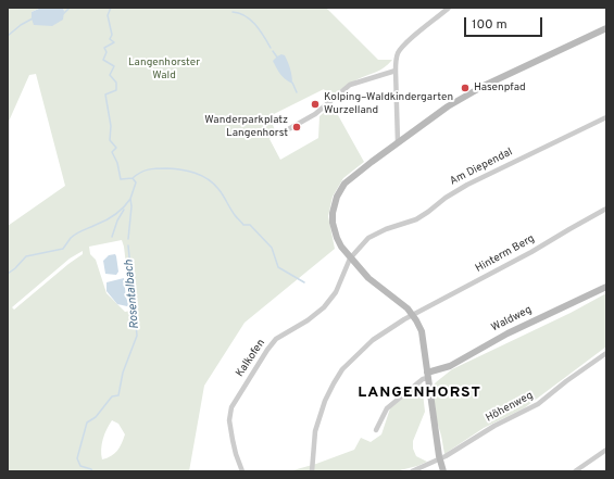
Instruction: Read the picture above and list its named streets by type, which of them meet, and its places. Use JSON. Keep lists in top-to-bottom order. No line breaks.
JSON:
{"streets":{"street":["Am Diependal","Hinterm Berg","Waldweg","Kalkofen","Höhenweg"]},"crossings":[["Am Diependal","Kalkofen"]],"districts":["LANGENHORST"],"water":["Rosentalbach"],"parks":["Langenhorster Wald"],"places":["Hasenpfad","Kolping–Waldkindergarten Wurzelland","Wanderparkplatz Langenhorst"],"scale_bar":"100 m"}
